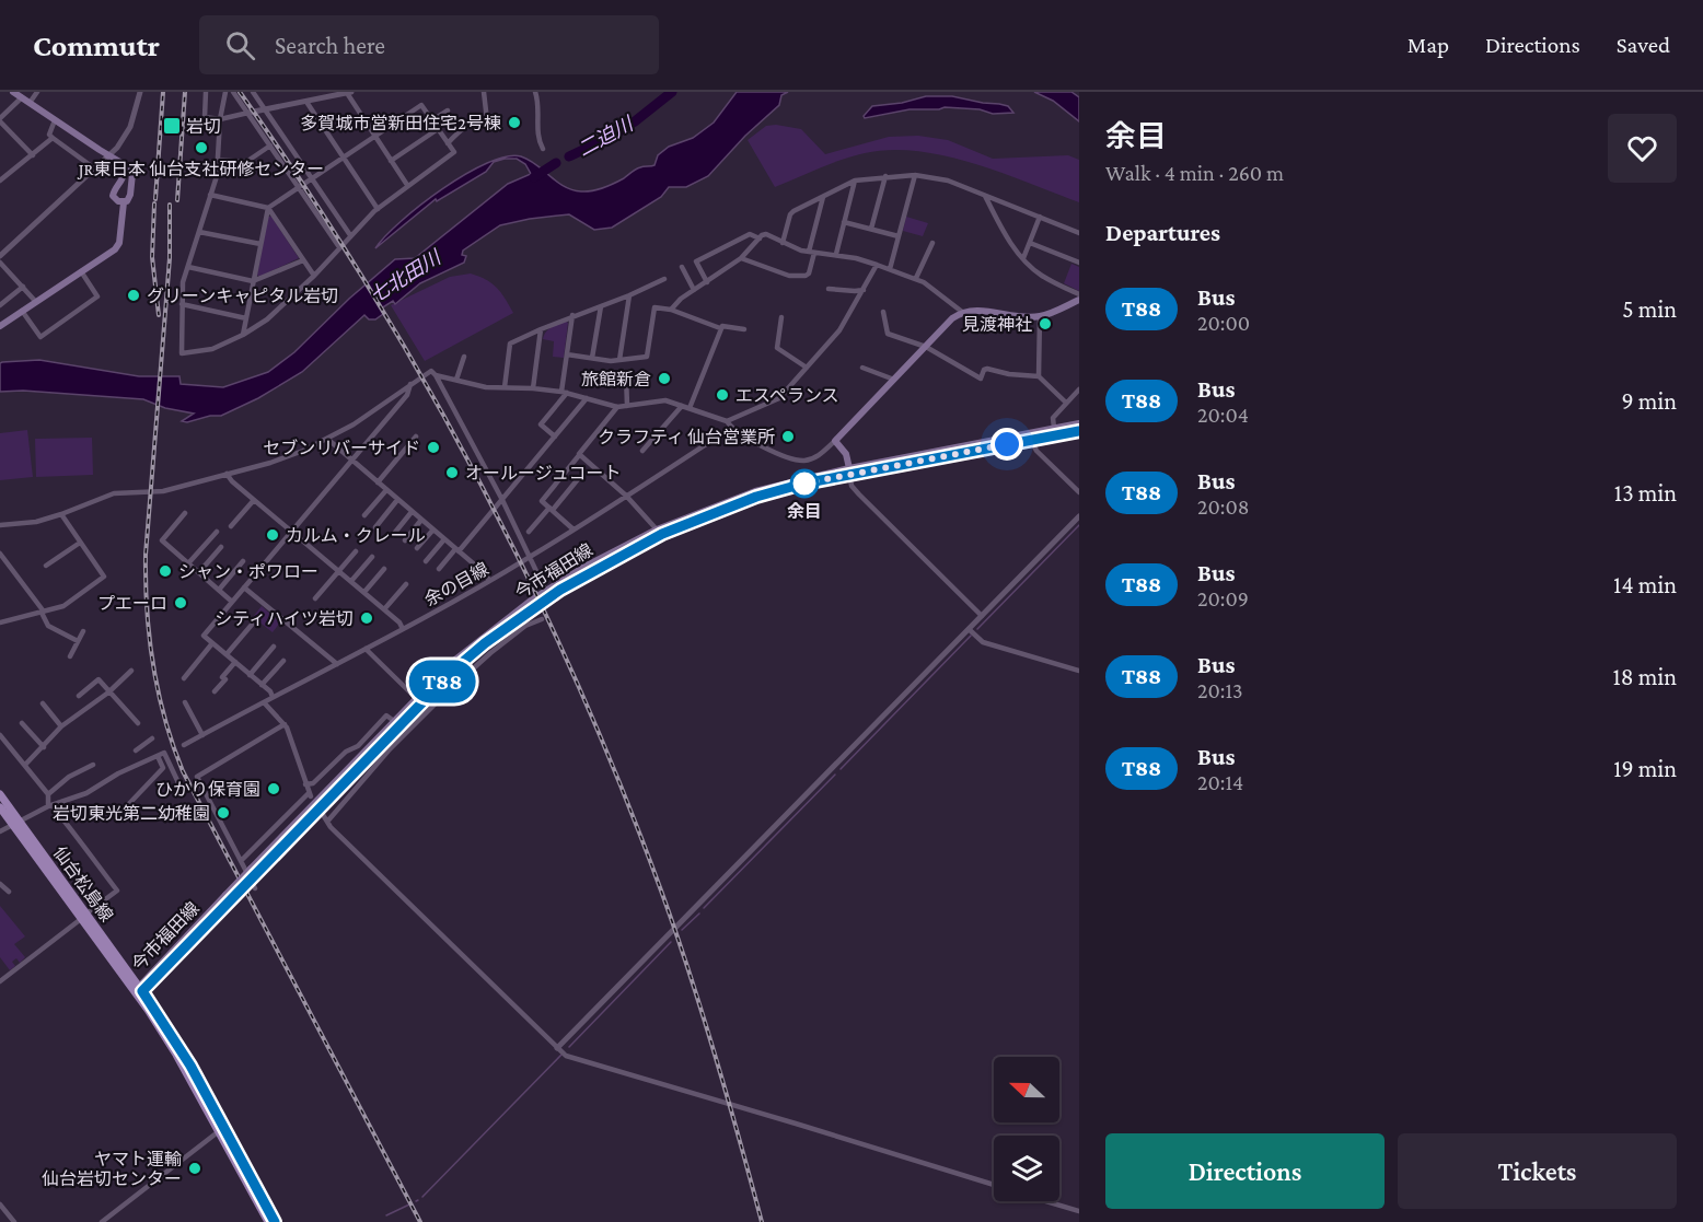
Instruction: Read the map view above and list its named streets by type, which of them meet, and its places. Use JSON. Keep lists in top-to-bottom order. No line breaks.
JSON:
{"streets":{"main road":["今市福田線","仙台松島線"],"street":["余の目線"]},"crossings":[["今市福田線","仙台松島線"]],"water":["二迫川","七北田川"],"places":{"other":["多賀城市営新田住宅2号棟","JR東日本 仙台支社研修センター","グリーンキャピタル岩切","見渡神社","旅館新倉","エスペランス","クラフティ 仙台営業所","セブンリバーサイド","オールージュコート","余目","カルム・クレール","シャン・ポワロー","プエーロ","シティハイツ岩切","ひかり保育園","岩切東光第二幼稚園","ヤマト運輸 仙台岩切センター"],"transit":["岩切"]},"lines":["bus line T88"],"north":"left","page":{"header":"Commutr","search":"Search here","nav":["Map","Directions","Saved"],"on_map":"T88","heading":[["余目","Walk · 4 min · 260 m"],"Departures"],"list":[{"mark":"T88","name":"Bus","note":"20:00","value":"5 min"},{"mark":"T88","name":"Bus","note":"20:04","value":"9 min"},{"mark":"T88","name":"Bus","note":"20:08","value":"13 min"},{"mark":"T88","name":"Bus","note":"20:09","value":"14 min"},{"mark":"T88","name":"Bus","note":"20:13","value":"18 min"},{"mark":"T88","name":"Bus","note":"20:14","value":"19 min"}],"buttons":["Directions","Tickets"]}}
